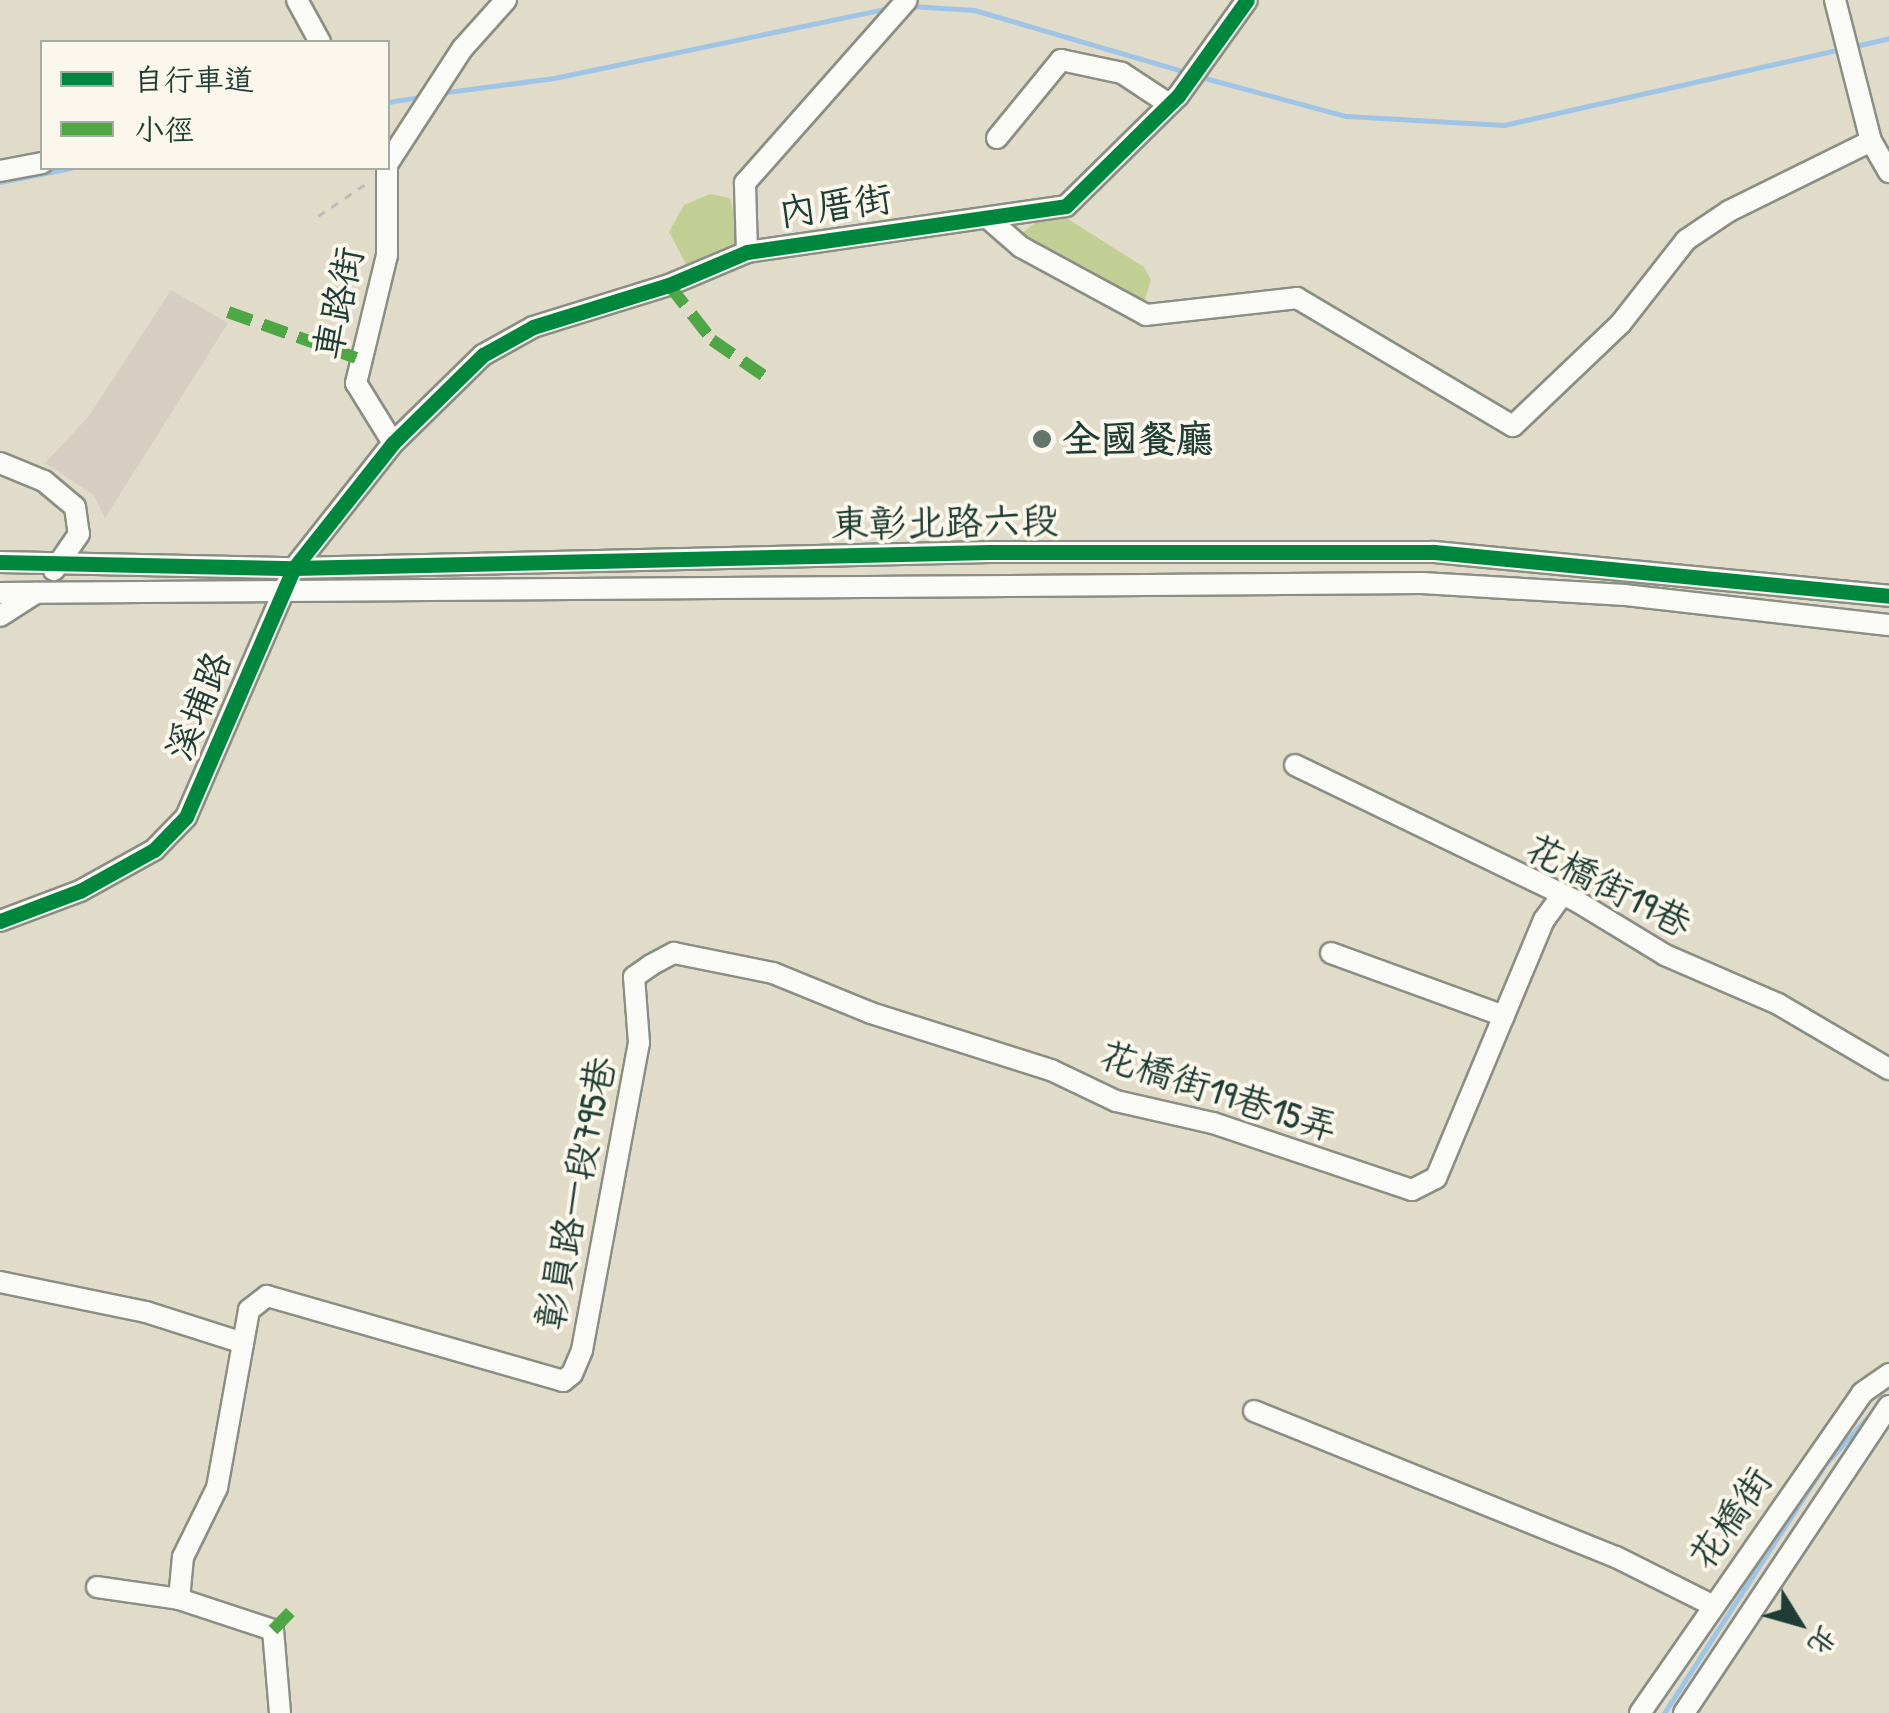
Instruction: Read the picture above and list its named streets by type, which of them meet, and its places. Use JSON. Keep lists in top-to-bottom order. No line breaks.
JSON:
{"streets":{"street":["內厝街","車路街","東彰北路六段","溪埔路","花橋街19巷","花橋街19巷15弄","彰員路一段795巷","花橋街"]},"crossings":[["內厝街","車路街"],["內厝街","溪埔路"],["車路街","溪埔路"],["東彰北路六段","溪埔路"],["花橋街19巷","花橋街19巷15弄"],["花橋街19巷15弄","彰員路一段795巷"]],"places":["全國餐廳"],"legend":["自行車道","小徑"],"north":"bottom right"}
